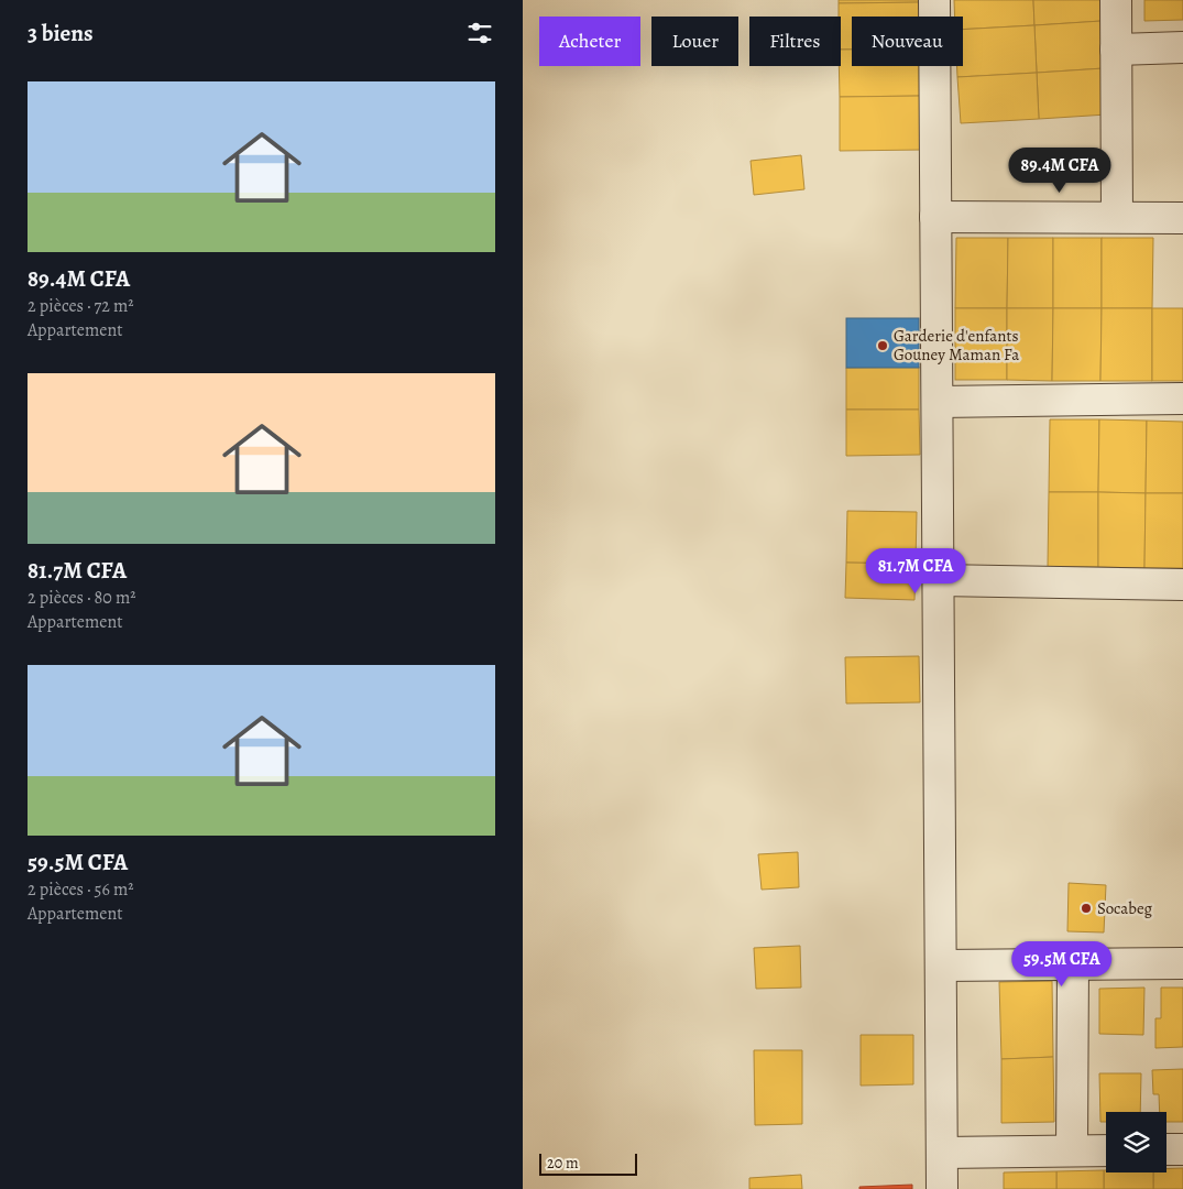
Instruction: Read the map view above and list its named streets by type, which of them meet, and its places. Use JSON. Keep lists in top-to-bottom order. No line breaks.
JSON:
{"places":["Garderie d'enfants Gouney Maman Fa","Socabeg"],"scale_bar":"20 m","page":{"heading":"3 biens","chip":["Acheter","Louer","Filtres","Nouveau"],"list":[{"name":"89.4M CFA","note":"2 pièces · 72 m² · Appartement"},{"name":"81.7M CFA","note":"2 pièces · 80 m² · Appartement"},{"name":"59.5M CFA","note":"2 pièces · 56 m² · Appartement"}],"price":["89.4M CFA","81.7M CFA","59.5M CFA"],"scale":"20 m"}}
